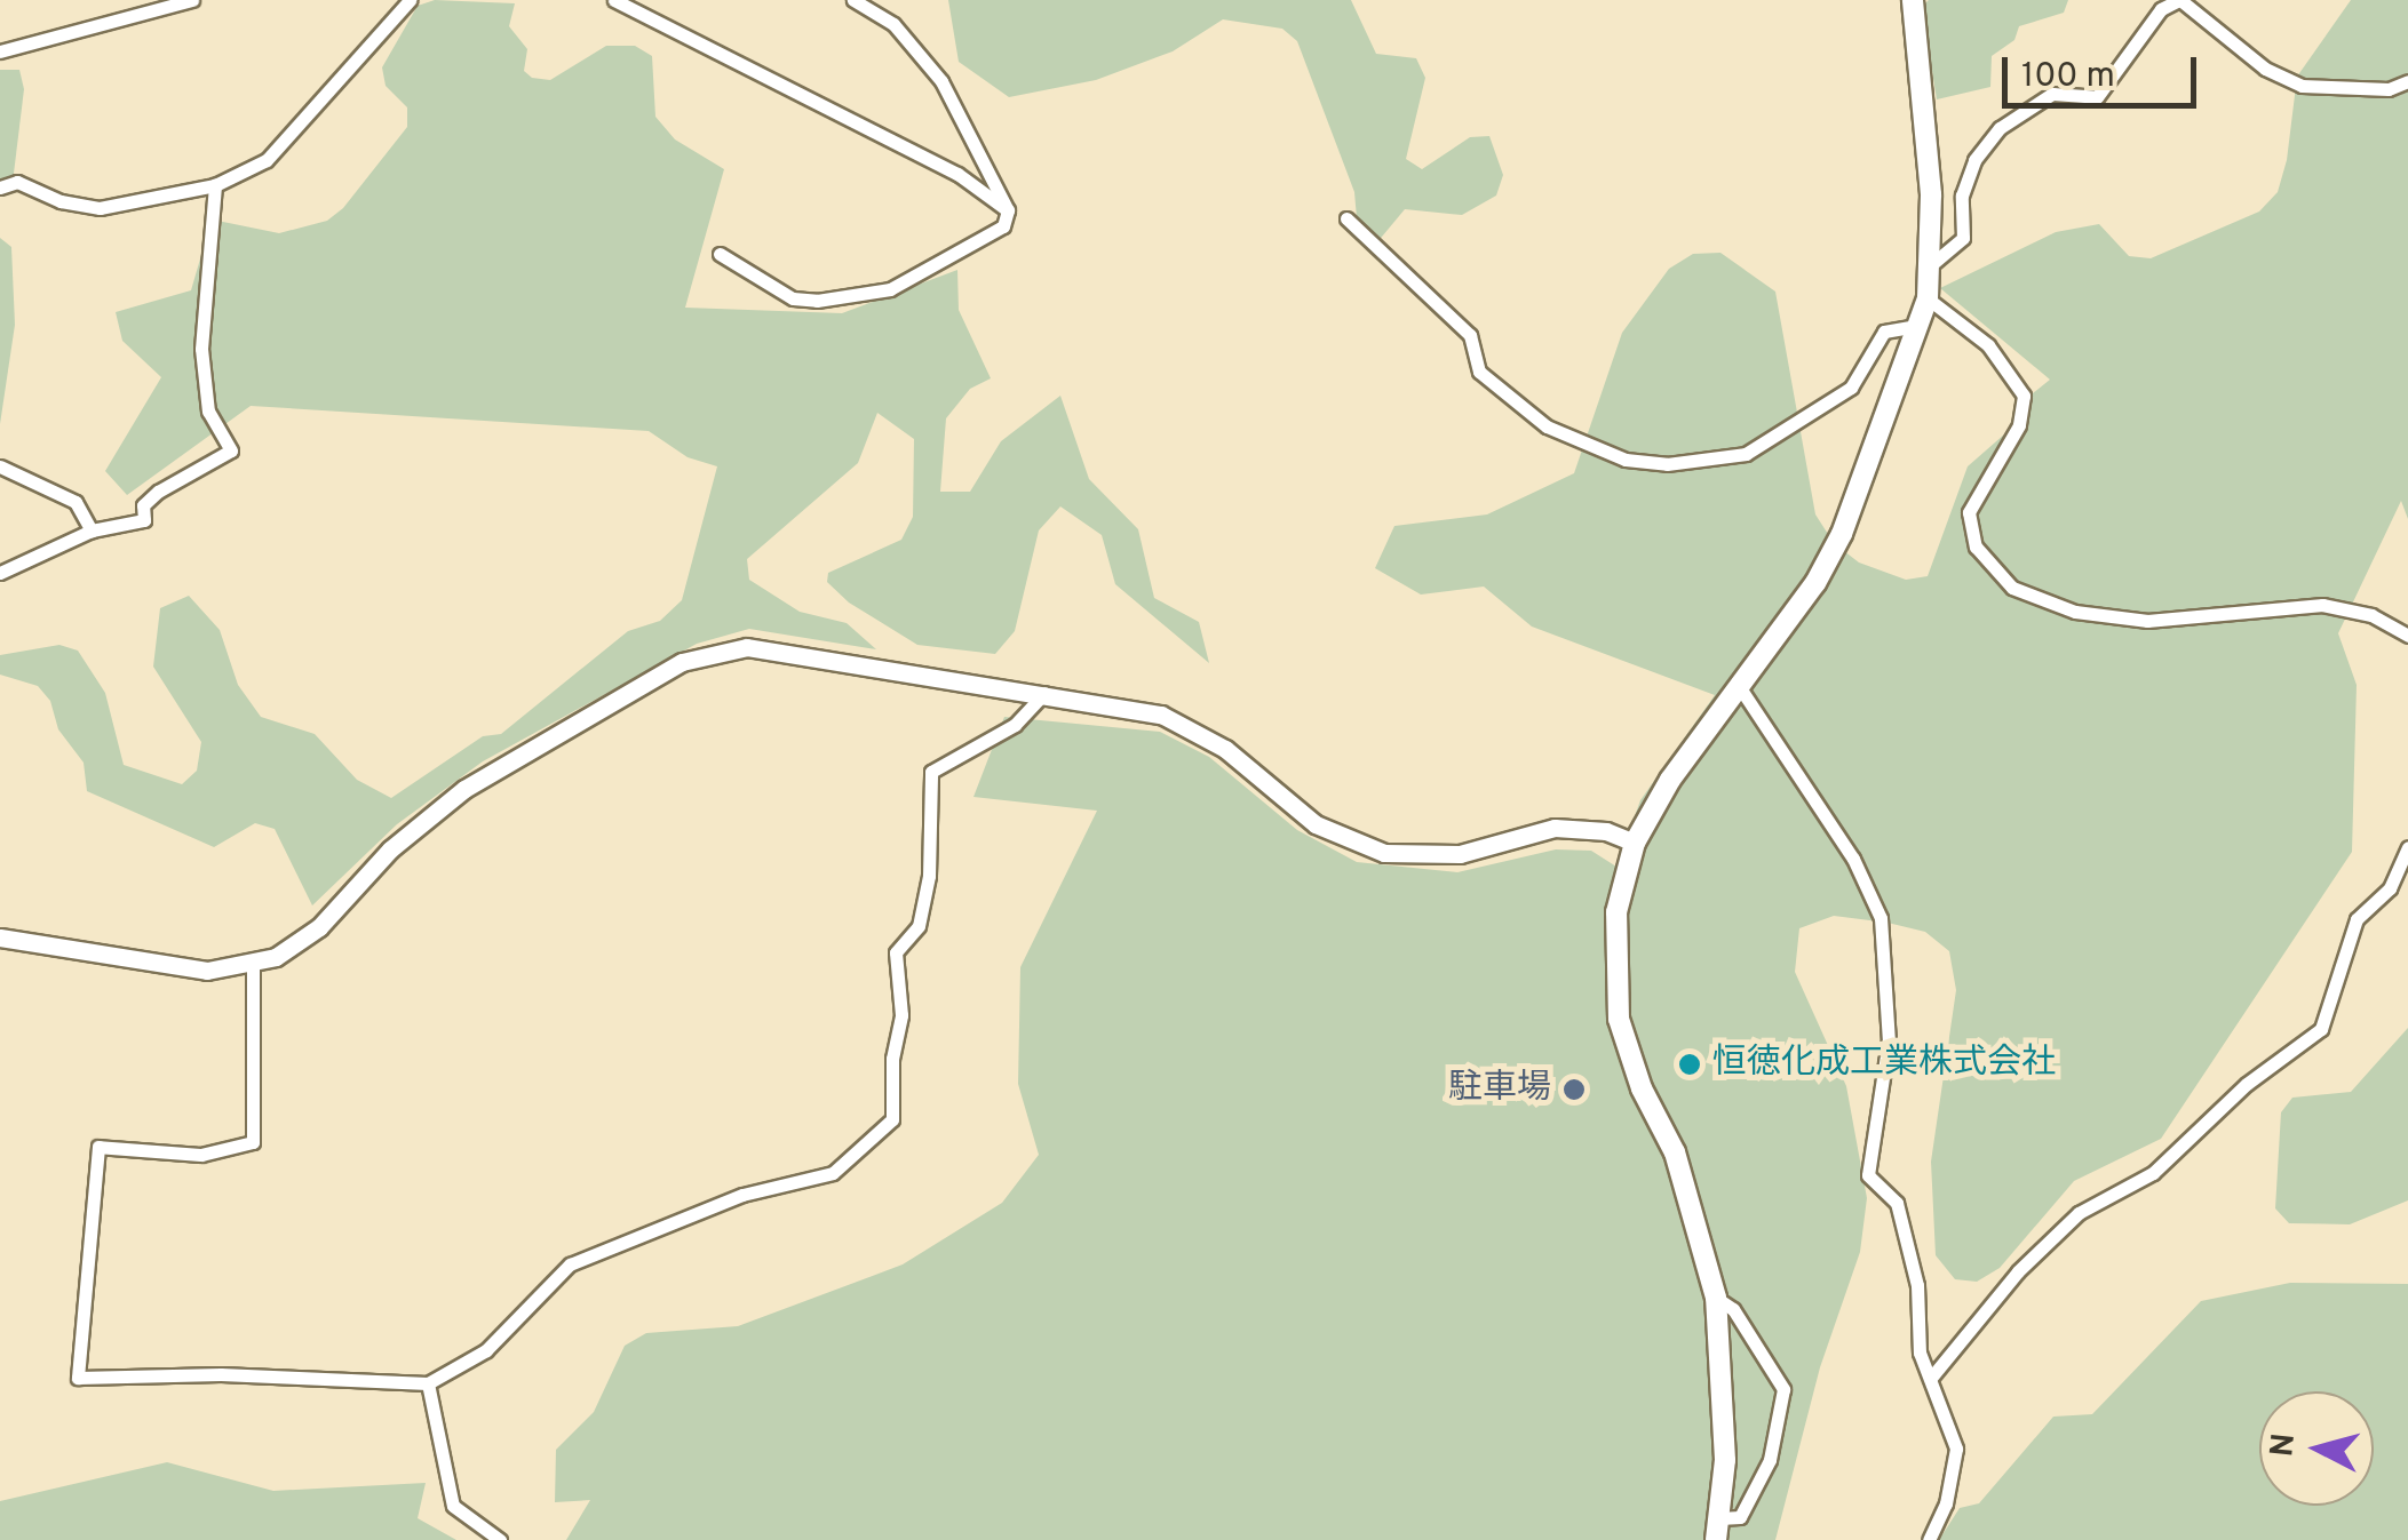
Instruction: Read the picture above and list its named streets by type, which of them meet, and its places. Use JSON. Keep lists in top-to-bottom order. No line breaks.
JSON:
{"places":["恒徳化成工業株式会社","駐車場"],"scale_bar":"100 m","north":"left"}
